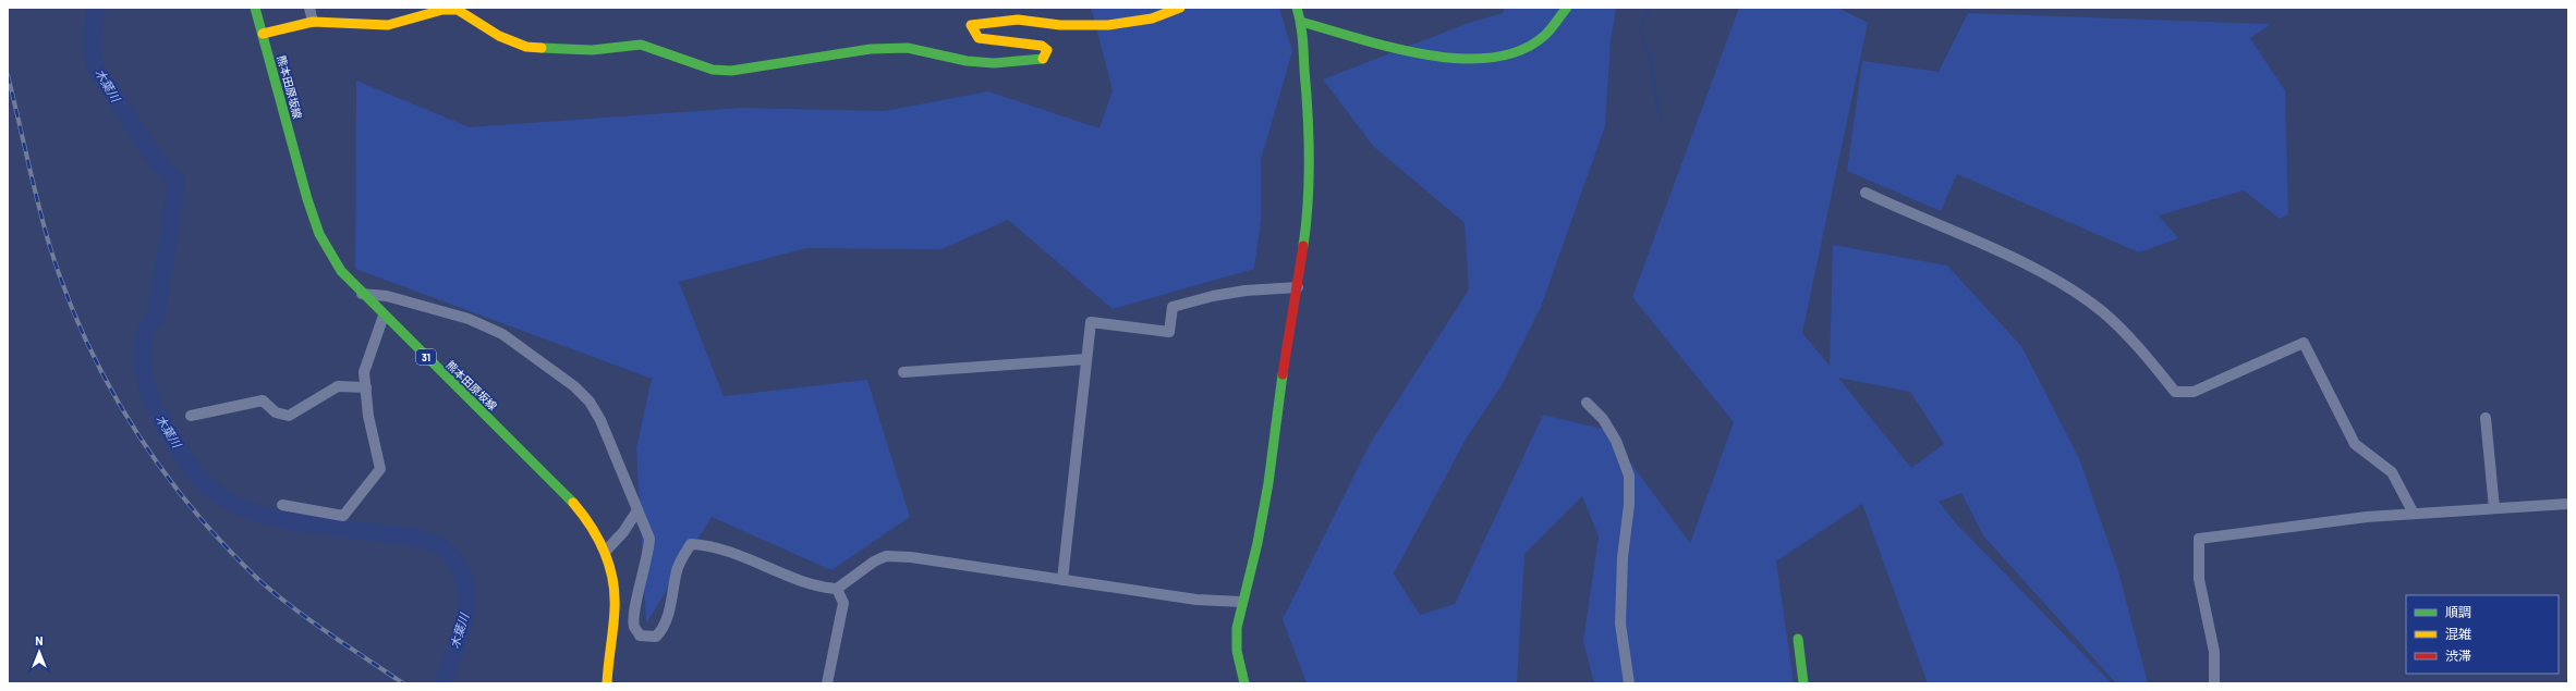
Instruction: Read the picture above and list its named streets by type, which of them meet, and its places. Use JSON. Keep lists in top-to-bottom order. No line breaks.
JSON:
{"streets":{"street":["熊本田原坂線","31"]},"water":["木葉川"],"legend":["順調","混雑","渋滞"],"north":"top"}
